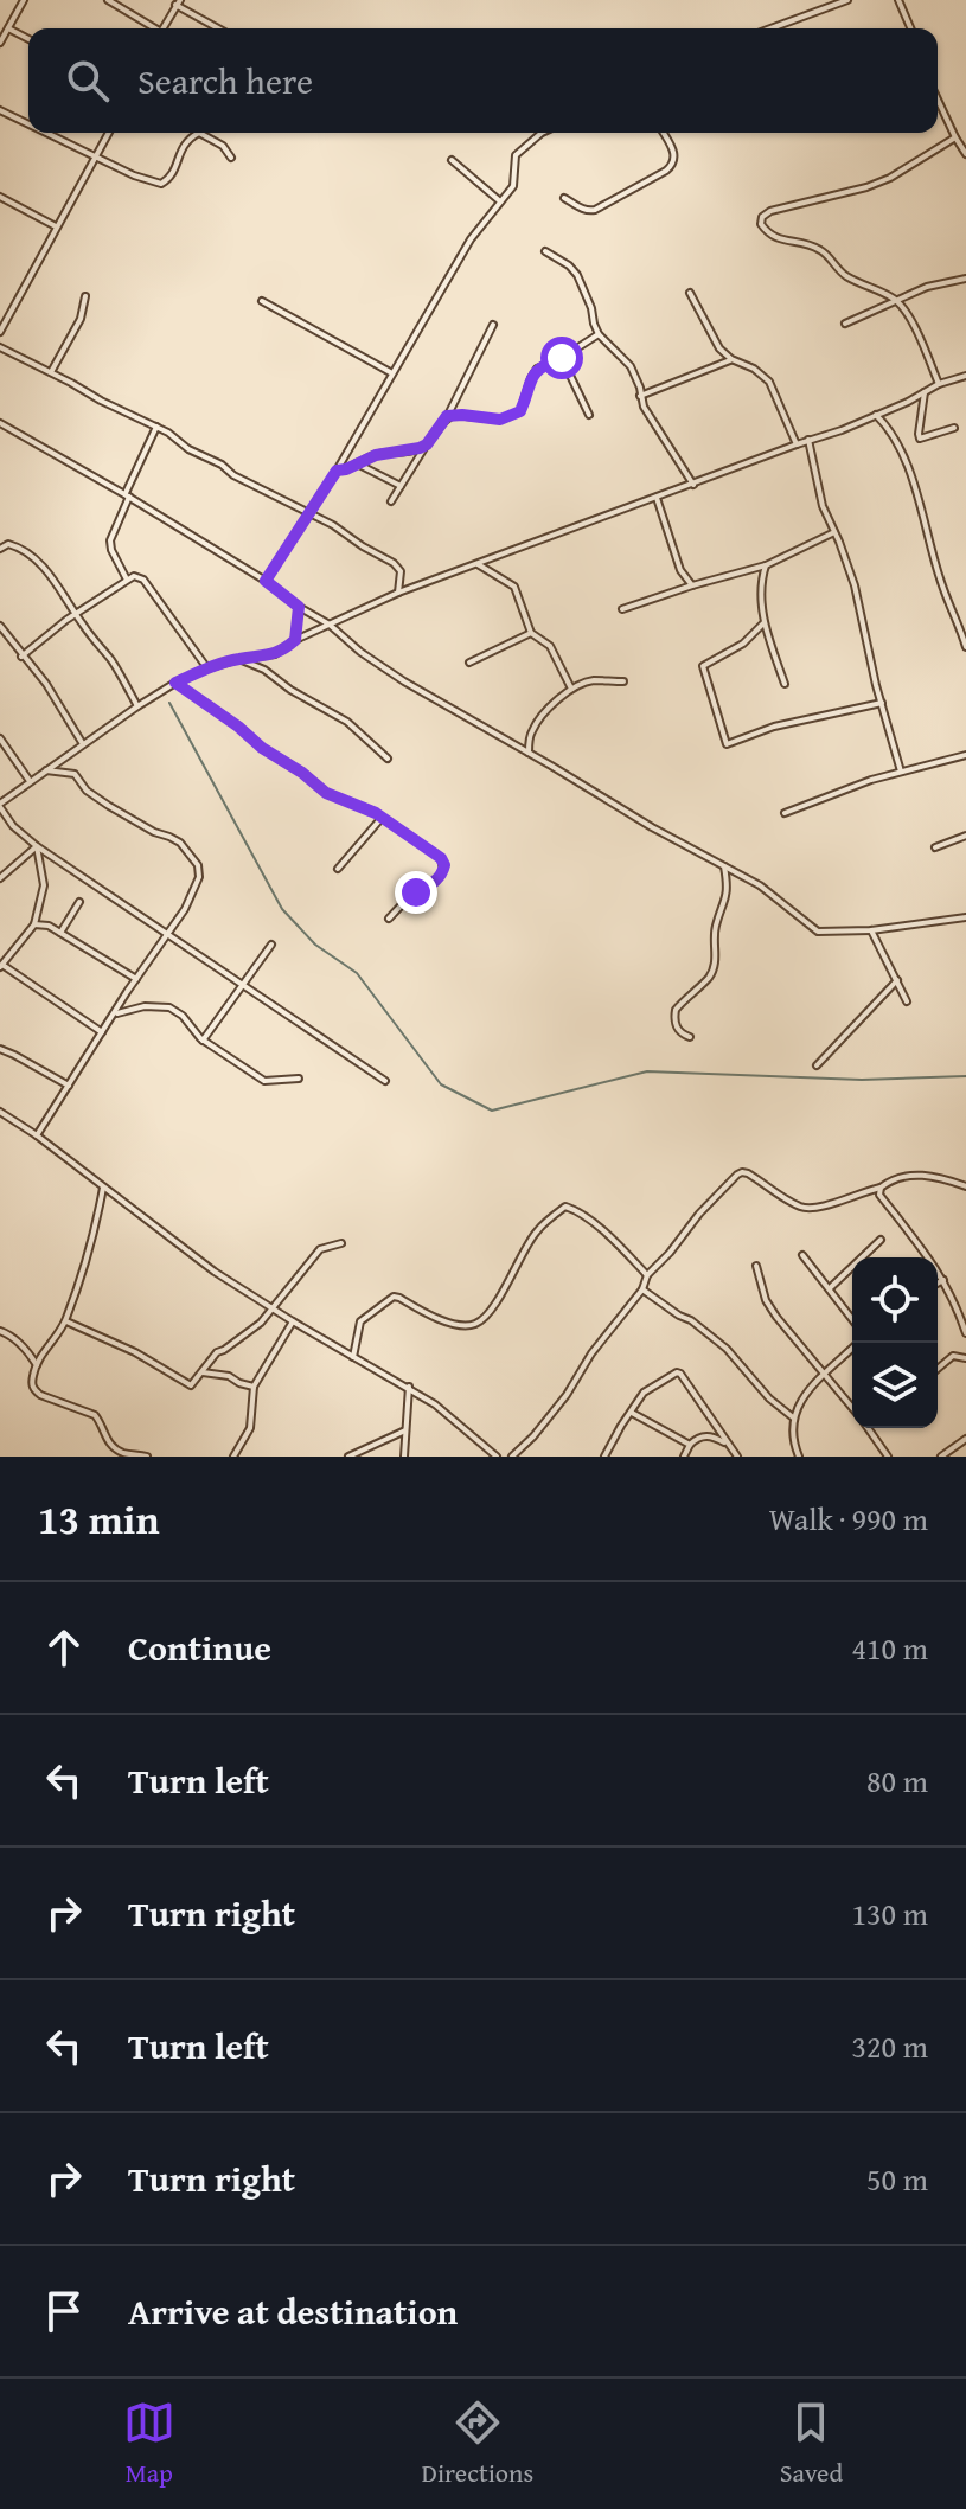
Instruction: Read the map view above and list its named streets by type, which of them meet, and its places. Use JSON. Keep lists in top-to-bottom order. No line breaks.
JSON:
{"page":{"search":"Search here","heading":["13 min","Walk · 990 m"],"list":[["Continue","410 m"],["Turn left","80 m"],["Turn right","130 m"],["Turn left","320 m"],["Turn right","50 m"],"Arrive at destination"],"nav":["Map","Directions","Saved"]}}
